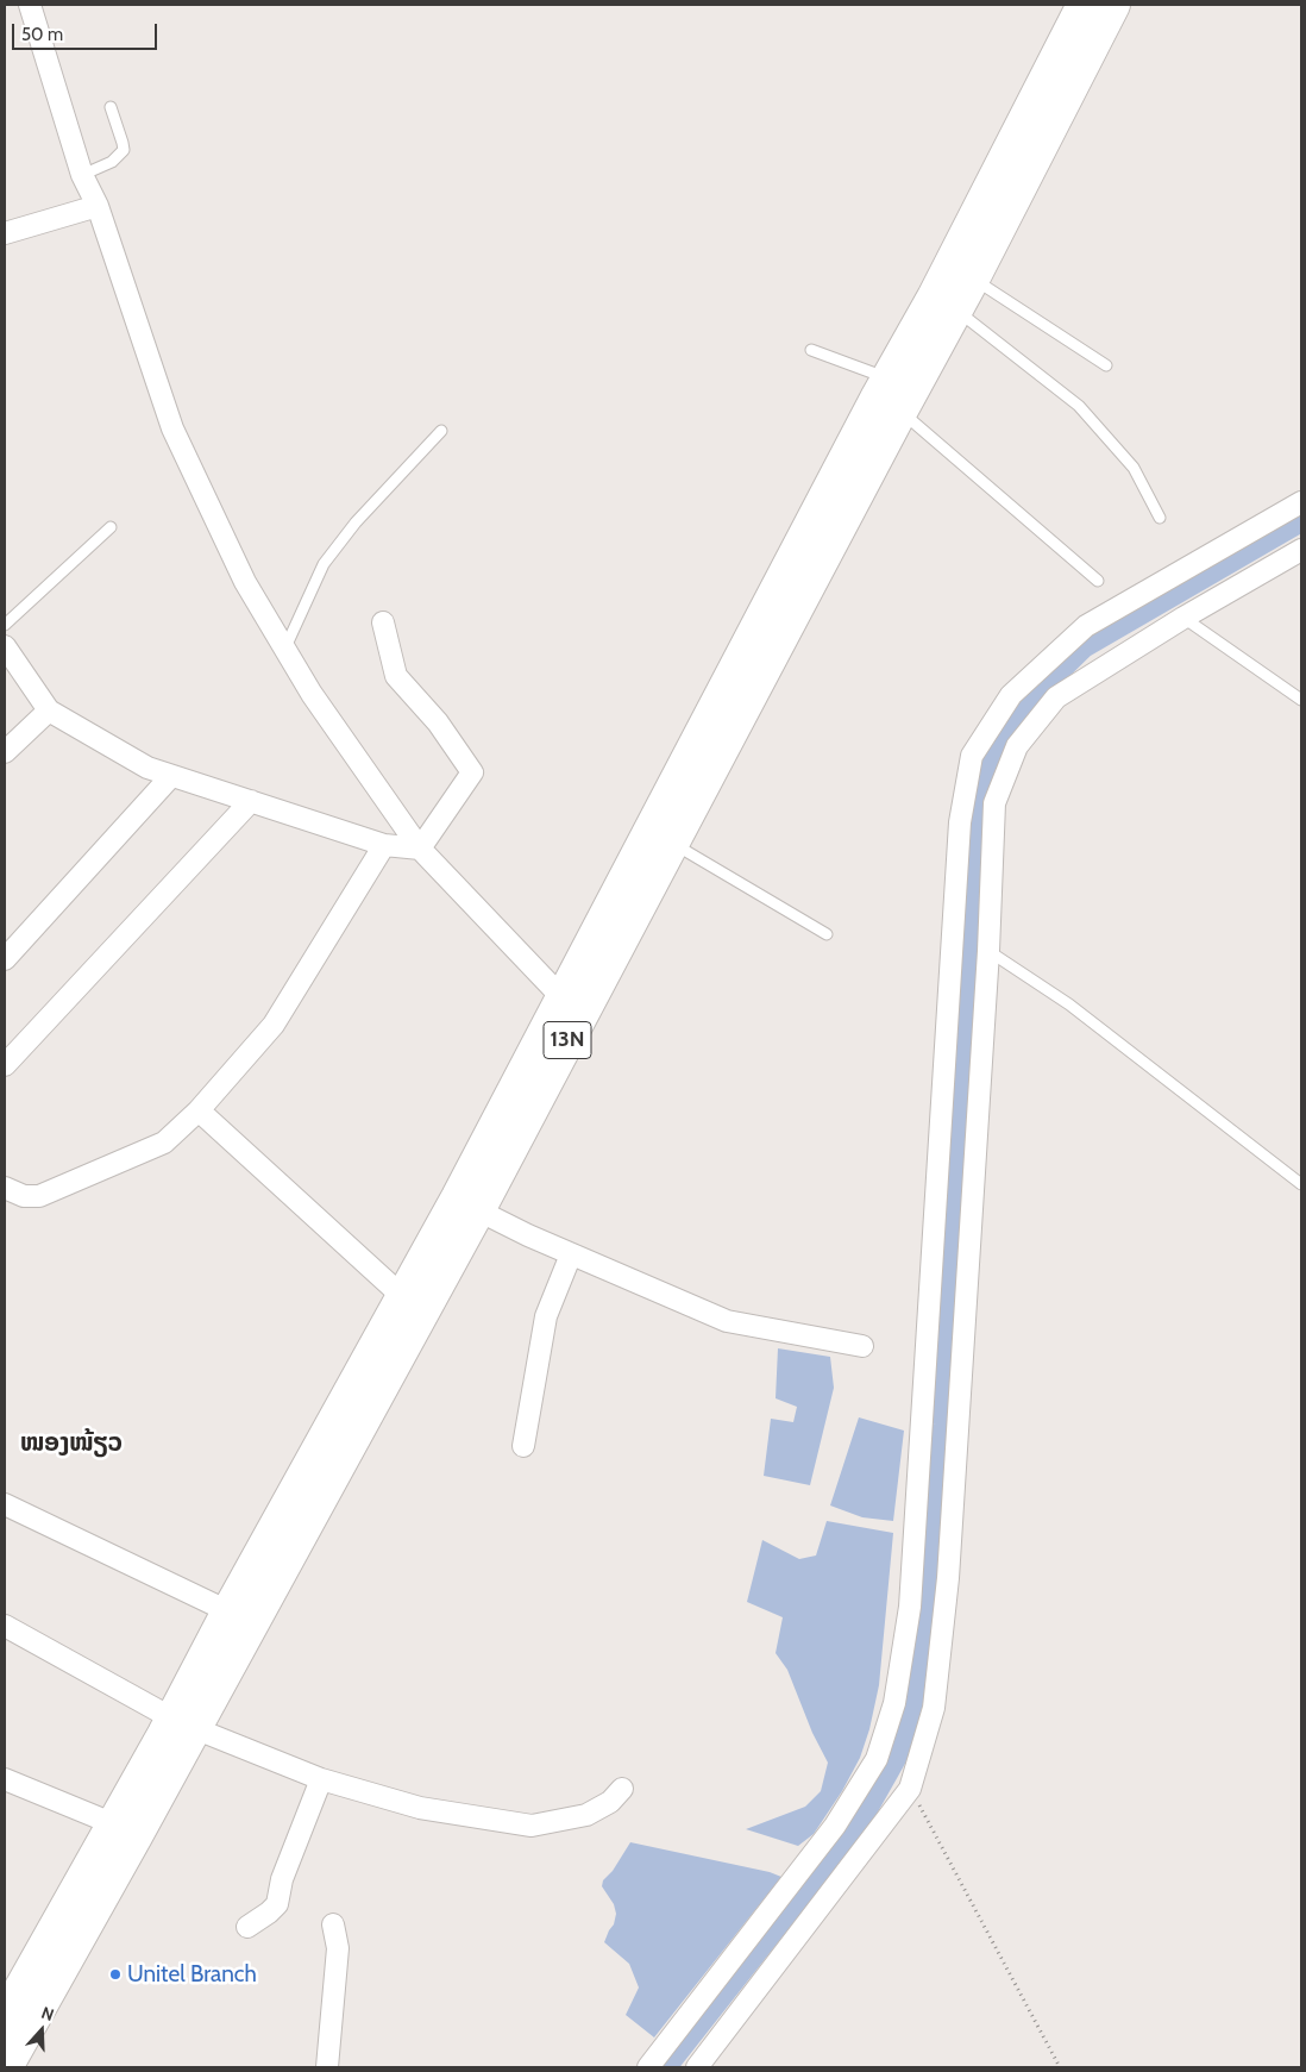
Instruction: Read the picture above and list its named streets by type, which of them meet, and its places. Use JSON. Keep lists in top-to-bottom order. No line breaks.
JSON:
{"streets":{"highway":["13N"]},"districts":["ໜອງໜ້ຽວ"],"places":["Unitel Branch"],"scale_bar":"50 m","north":"top"}
